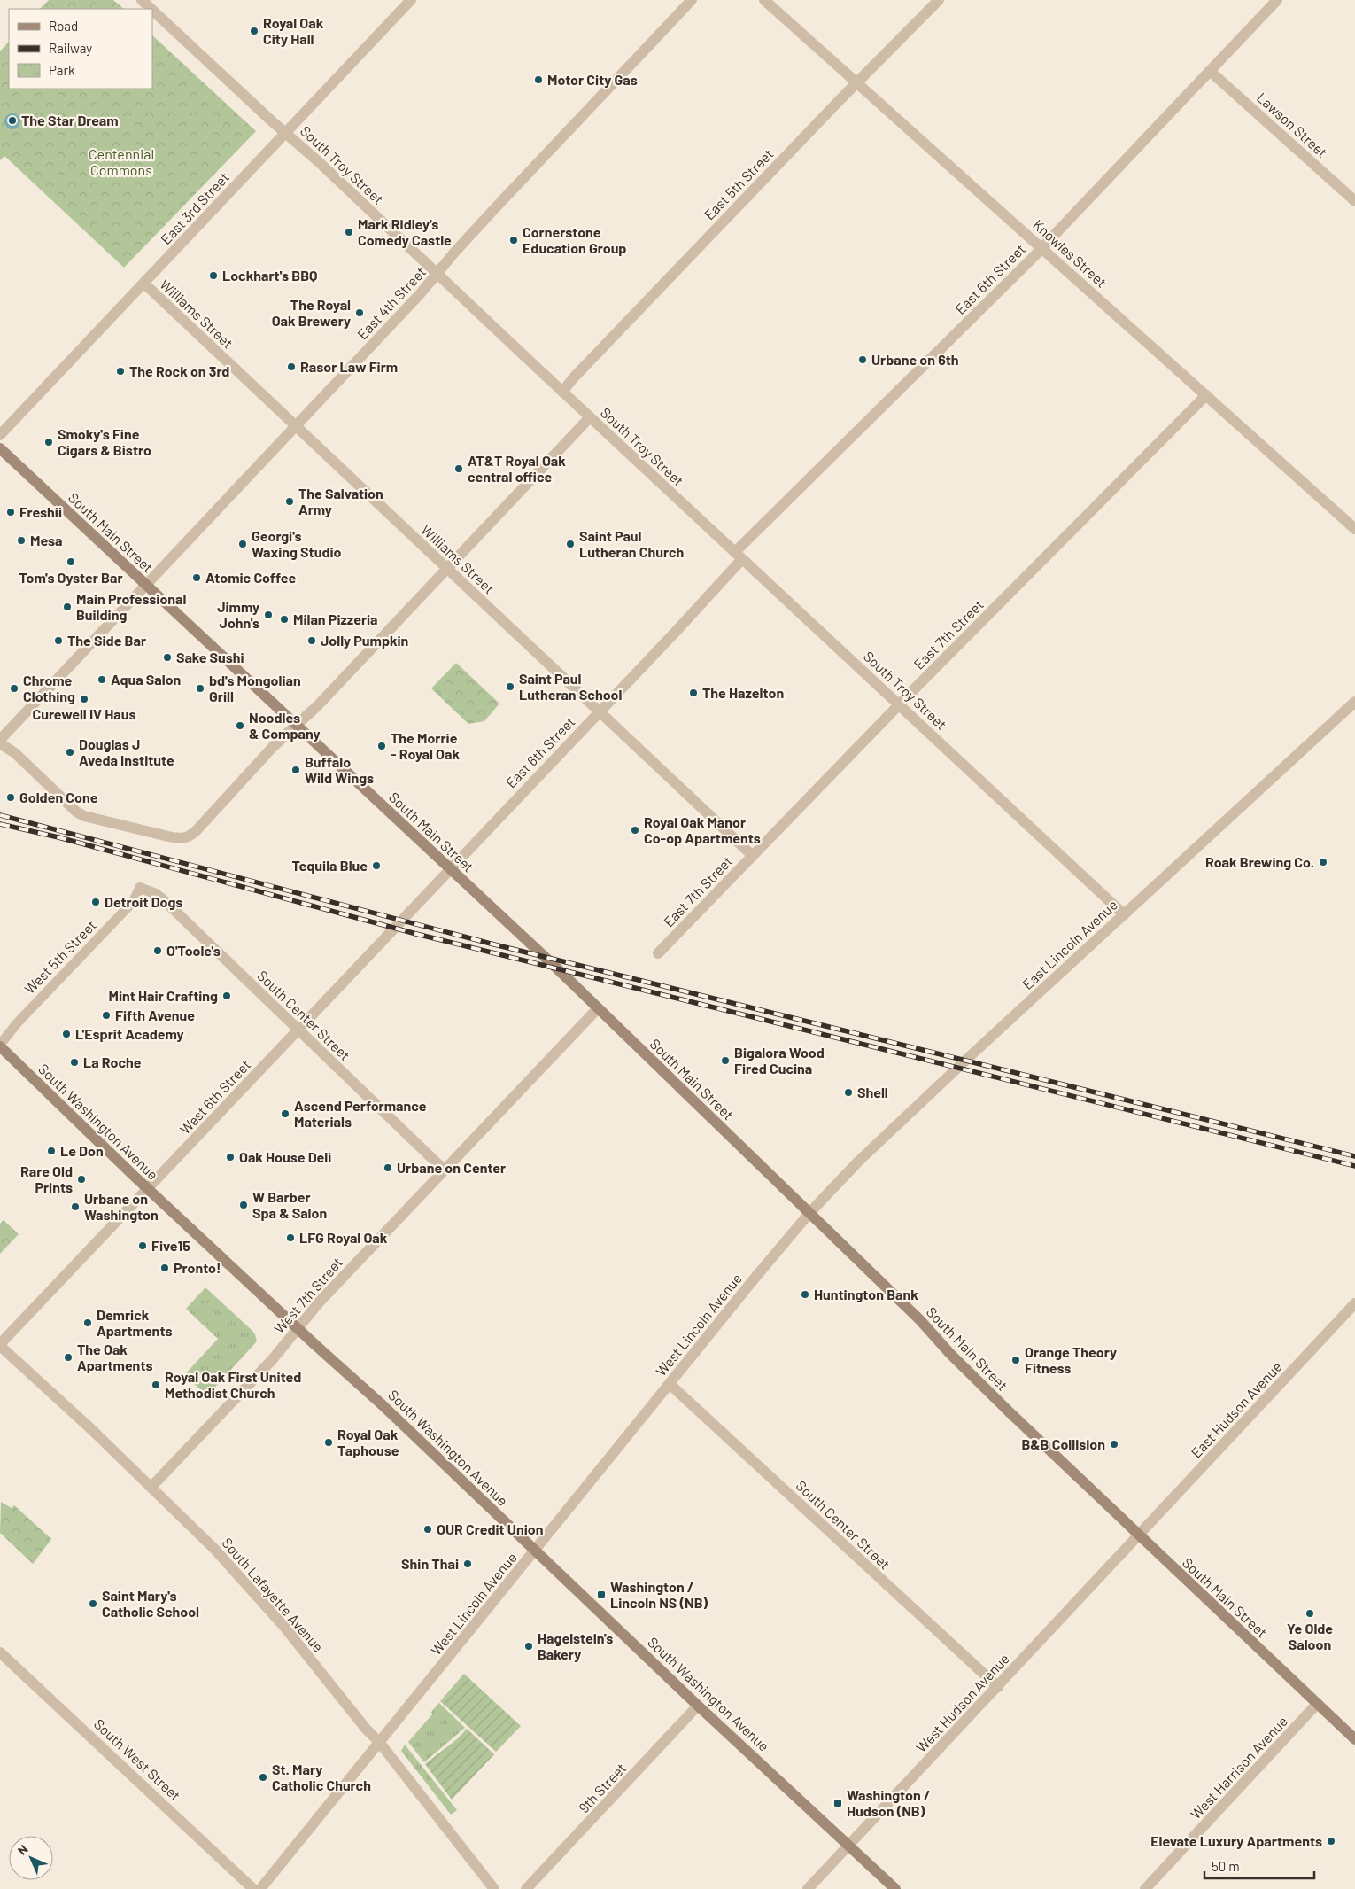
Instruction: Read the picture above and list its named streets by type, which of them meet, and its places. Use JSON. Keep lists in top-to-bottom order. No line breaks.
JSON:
{"streets":{"main road":["South Main Street","South Washington Avenue"],"street":["Lawson Street","South Troy Street","East 5th Street","East 3rd Street","Knowles Street","East 6th Street","East 4th Street","Williams Street","East 7th Street","East Lincoln Avenue","West 5th Street","South Center Street","West 6th Street","West 7th Street","West Lincoln Avenue","East Hudson Avenue","South Lafayette Avenue","West Hudson Avenue","South West Street","West Harrison Avenue","9th Street"]},"crossings":[["Lawson Street","East 6th Street"],["South Troy Street","East 5th Street"],["South Troy Street","East 3rd Street"],["South Troy Street","East 6th Street"],["South Troy Street","East 4th Street"],["South Troy Street","East 7th Street"],["South Troy Street","East Lincoln Avenue"],["East 5th Street","Knowles Street"],["East 3rd Street","Williams Street"],["Knowles Street","East 6th Street"],["Knowles Street","East 7th Street"],["East 6th Street","Williams Street"],["East 6th Street","South Main Street"],["East 6th Street","West 6th Street"],["East 4th Street","Williams Street"],["East 4th Street","South Main Street"],["Williams Street","East 7th Street"],["South Main Street","East Lincoln Avenue"],["South Main Street","West 6th Street"],["South Main Street","West 7th Street"],["South Main Street","West Lincoln Avenue"],["South Main Street","East Hudson Avenue"],["South Main Street","West Hudson Avenue"],["South Main Street","West Harrison Avenue"],["East Lincoln Avenue","West Lincoln Avenue"],["West 5th Street","South Center Street"],["West 5th Street","South Washington Avenue"],["South Center Street","West 6th Street"],["South Center Street","West 7th Street"],["South Center Street","West Lincoln Avenue"],["South Center Street","West Hudson Avenue"],["West 6th Street","South Washington Avenue"],["West 6th Street","South Lafayette Avenue"],["South Washington Avenue","West 7th Street"],["South Washington Avenue","West Lincoln Avenue"],["South Washington Avenue","West Hudson Avenue"],["South Washington Avenue","9th Street"],["West 7th Street","South Lafayette Avenue"],["West Lincoln Avenue","South Lafayette Avenue"],["East Hudson Avenue","West Hudson Avenue"]],"parks":["Centennial Commons"],"places":{"other":["Royal Oak City Hall","Motor City Gas","The Star Dream","Mark Ridley's Comedy Castle","Cornerstone Education Group","Lockhart's BBQ","The Royal Oak Brewery","Urbane on 6th","Rasor Law Firm","The Rock on 3rd","Smoky's Fine Cigars & Bistro","AT&T Royal Oak central office","The Salvation Army","Freshii","Mesa","Georgi's Waxing Studio","Saint Paul Lutheran Church","Tom's Oyster Bar","Atomic Coffee","Main Professional Building","Jimmy John's","Milan Pizzeria","The Side Bar","Jolly Pumpkin","Sake Sushi","Aqua Salon","Saint Paul Lutheran School","Chrome Clothing","bd's Mongolian Grill","The Hazelton","Curewell IV Haus","Noodles & Company","The Morrie - Royal Oak","Douglas J Aveda Institute","Buffalo Wild Wings","Golden Cone","Royal Oak Manor Co-op Apartments","Roak Brewing Co.","Tequila Blue","Detroit Dogs","O'Toole's","Mint Hair Crafting","Fifth Avenue","L'Esprit Academy","Bigalora Wood Fired Cucina","La Roche","Shell","Ascend Performance Materials","Le Don","Oak House Deli","Urbane on Center","Rare Old Prints","W Barber Spa & Salon","Urbane on Washington","LFG Royal Oak","Five15","Pronto!","Huntington Bank","Demrick Apartments","The Oak Apartments","Orange Theory Fitness","Royal Oak First United Methodist Church","Royal Oak Taphouse","B&B Collision","OUR Credit Union","Shin Thai","Saint Mary's Catholic School","Ye Olde Saloon","Hagelstein's Bakery","St. Mary Catholic Church","Elevate Luxury Apartments"],"transit":["Washington / Lincoln NS (NB)","Washington / Hudson (NB)"]},"legend":["Road","Railway","Park"],"scale_bar":"50 m","north":"top left"}
